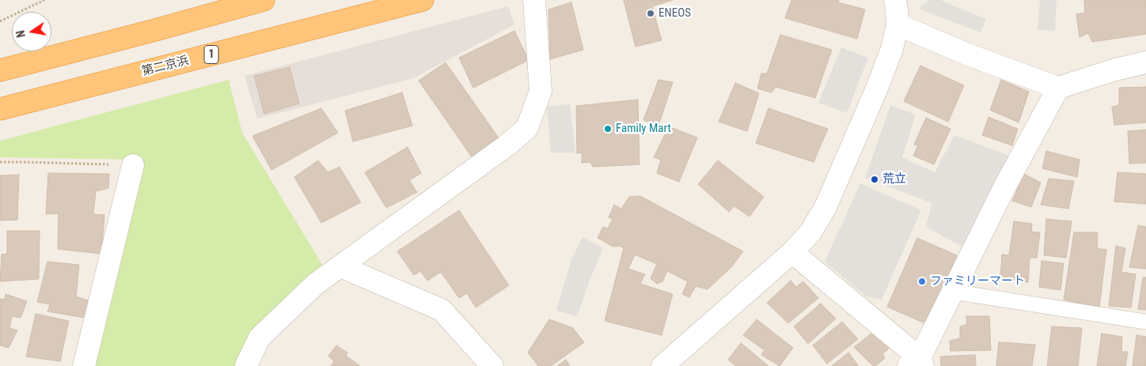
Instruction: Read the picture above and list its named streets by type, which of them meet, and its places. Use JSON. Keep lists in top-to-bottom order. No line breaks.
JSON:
{"streets":{"highway":["1","第二京浜"]},"places":["ENEOS","Family Mart","荒立","ファミリーマート"],"north":"left"}
